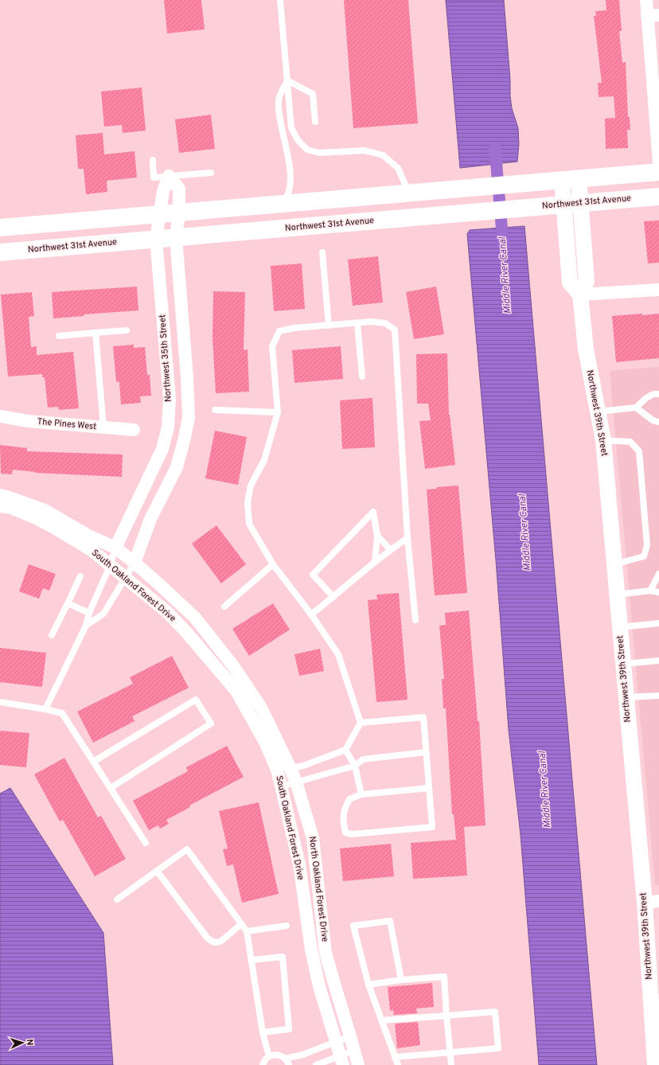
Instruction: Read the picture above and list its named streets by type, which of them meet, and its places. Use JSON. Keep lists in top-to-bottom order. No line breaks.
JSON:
{"streets":{"main road":["Northwest 31st Avenue"],"street":["Northwest 35th Street","Northwest 39th Street","The Pines West","South Oakland Forest Drive","North Oakland Forest Drive"]},"crossings":[["Northwest 31st Avenue","Northwest 35th Street"],["Northwest 35th Street","South Oakland Forest Drive"],["Northwest 35th Street","North Oakland Forest Drive"],["South Oakland Forest Drive","North Oakland Forest Drive"]],"water":["Middle River Canal"],"north":"right"}
